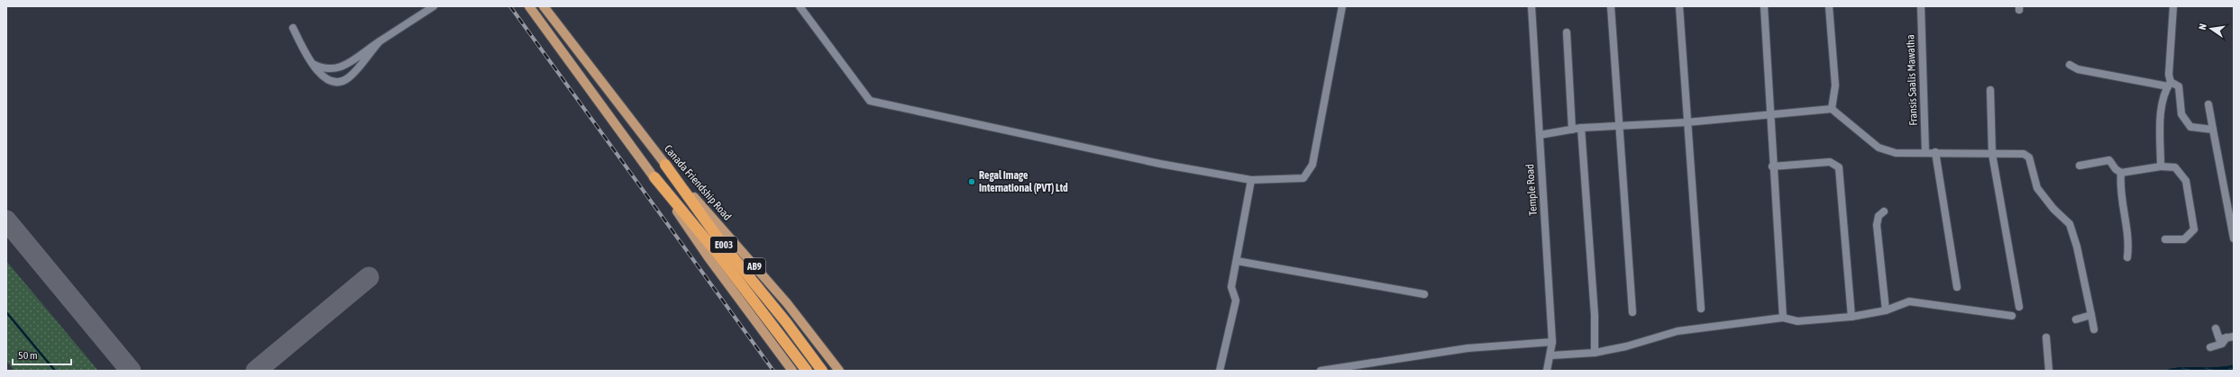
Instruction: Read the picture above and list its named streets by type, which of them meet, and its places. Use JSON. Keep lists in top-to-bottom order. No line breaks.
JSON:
{"streets":{"highway":["E003"],"main road":["Canada Friendship Road","AB9"],"street":["Fransis Saalis Mawatha","Temple Road"]},"crossings":[["Canada Friendship Road","E003"]],"places":["Regal Image International (PVT) Ltd"],"scale_bar":"50 m","north":"left"}
